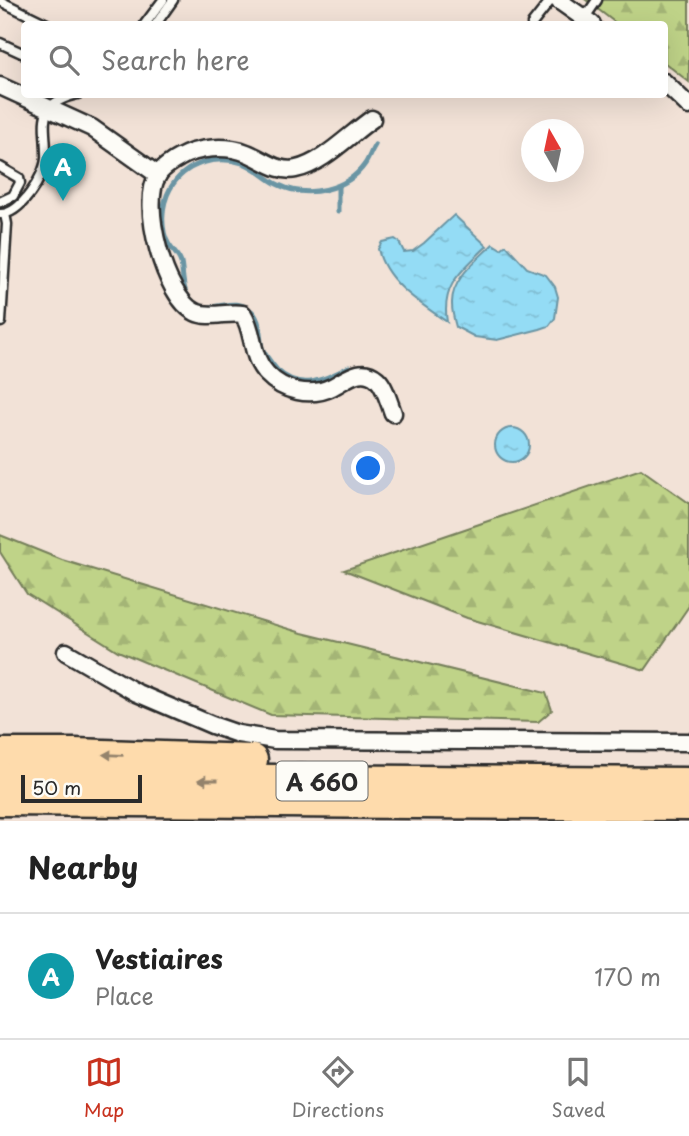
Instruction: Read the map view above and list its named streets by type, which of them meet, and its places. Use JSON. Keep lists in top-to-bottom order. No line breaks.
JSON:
{"streets":{"highway":["A 660"]},"scale_bar":"50 m","north":"top","page":{"search":"Search here","pins":"A","scale":"50 m","heading":"Nearby","list":[{"mark":"A","name":"Vestiaires","note":"Place","value":"170 m"}],"nav":["Map","Directions","Saved"]}}
